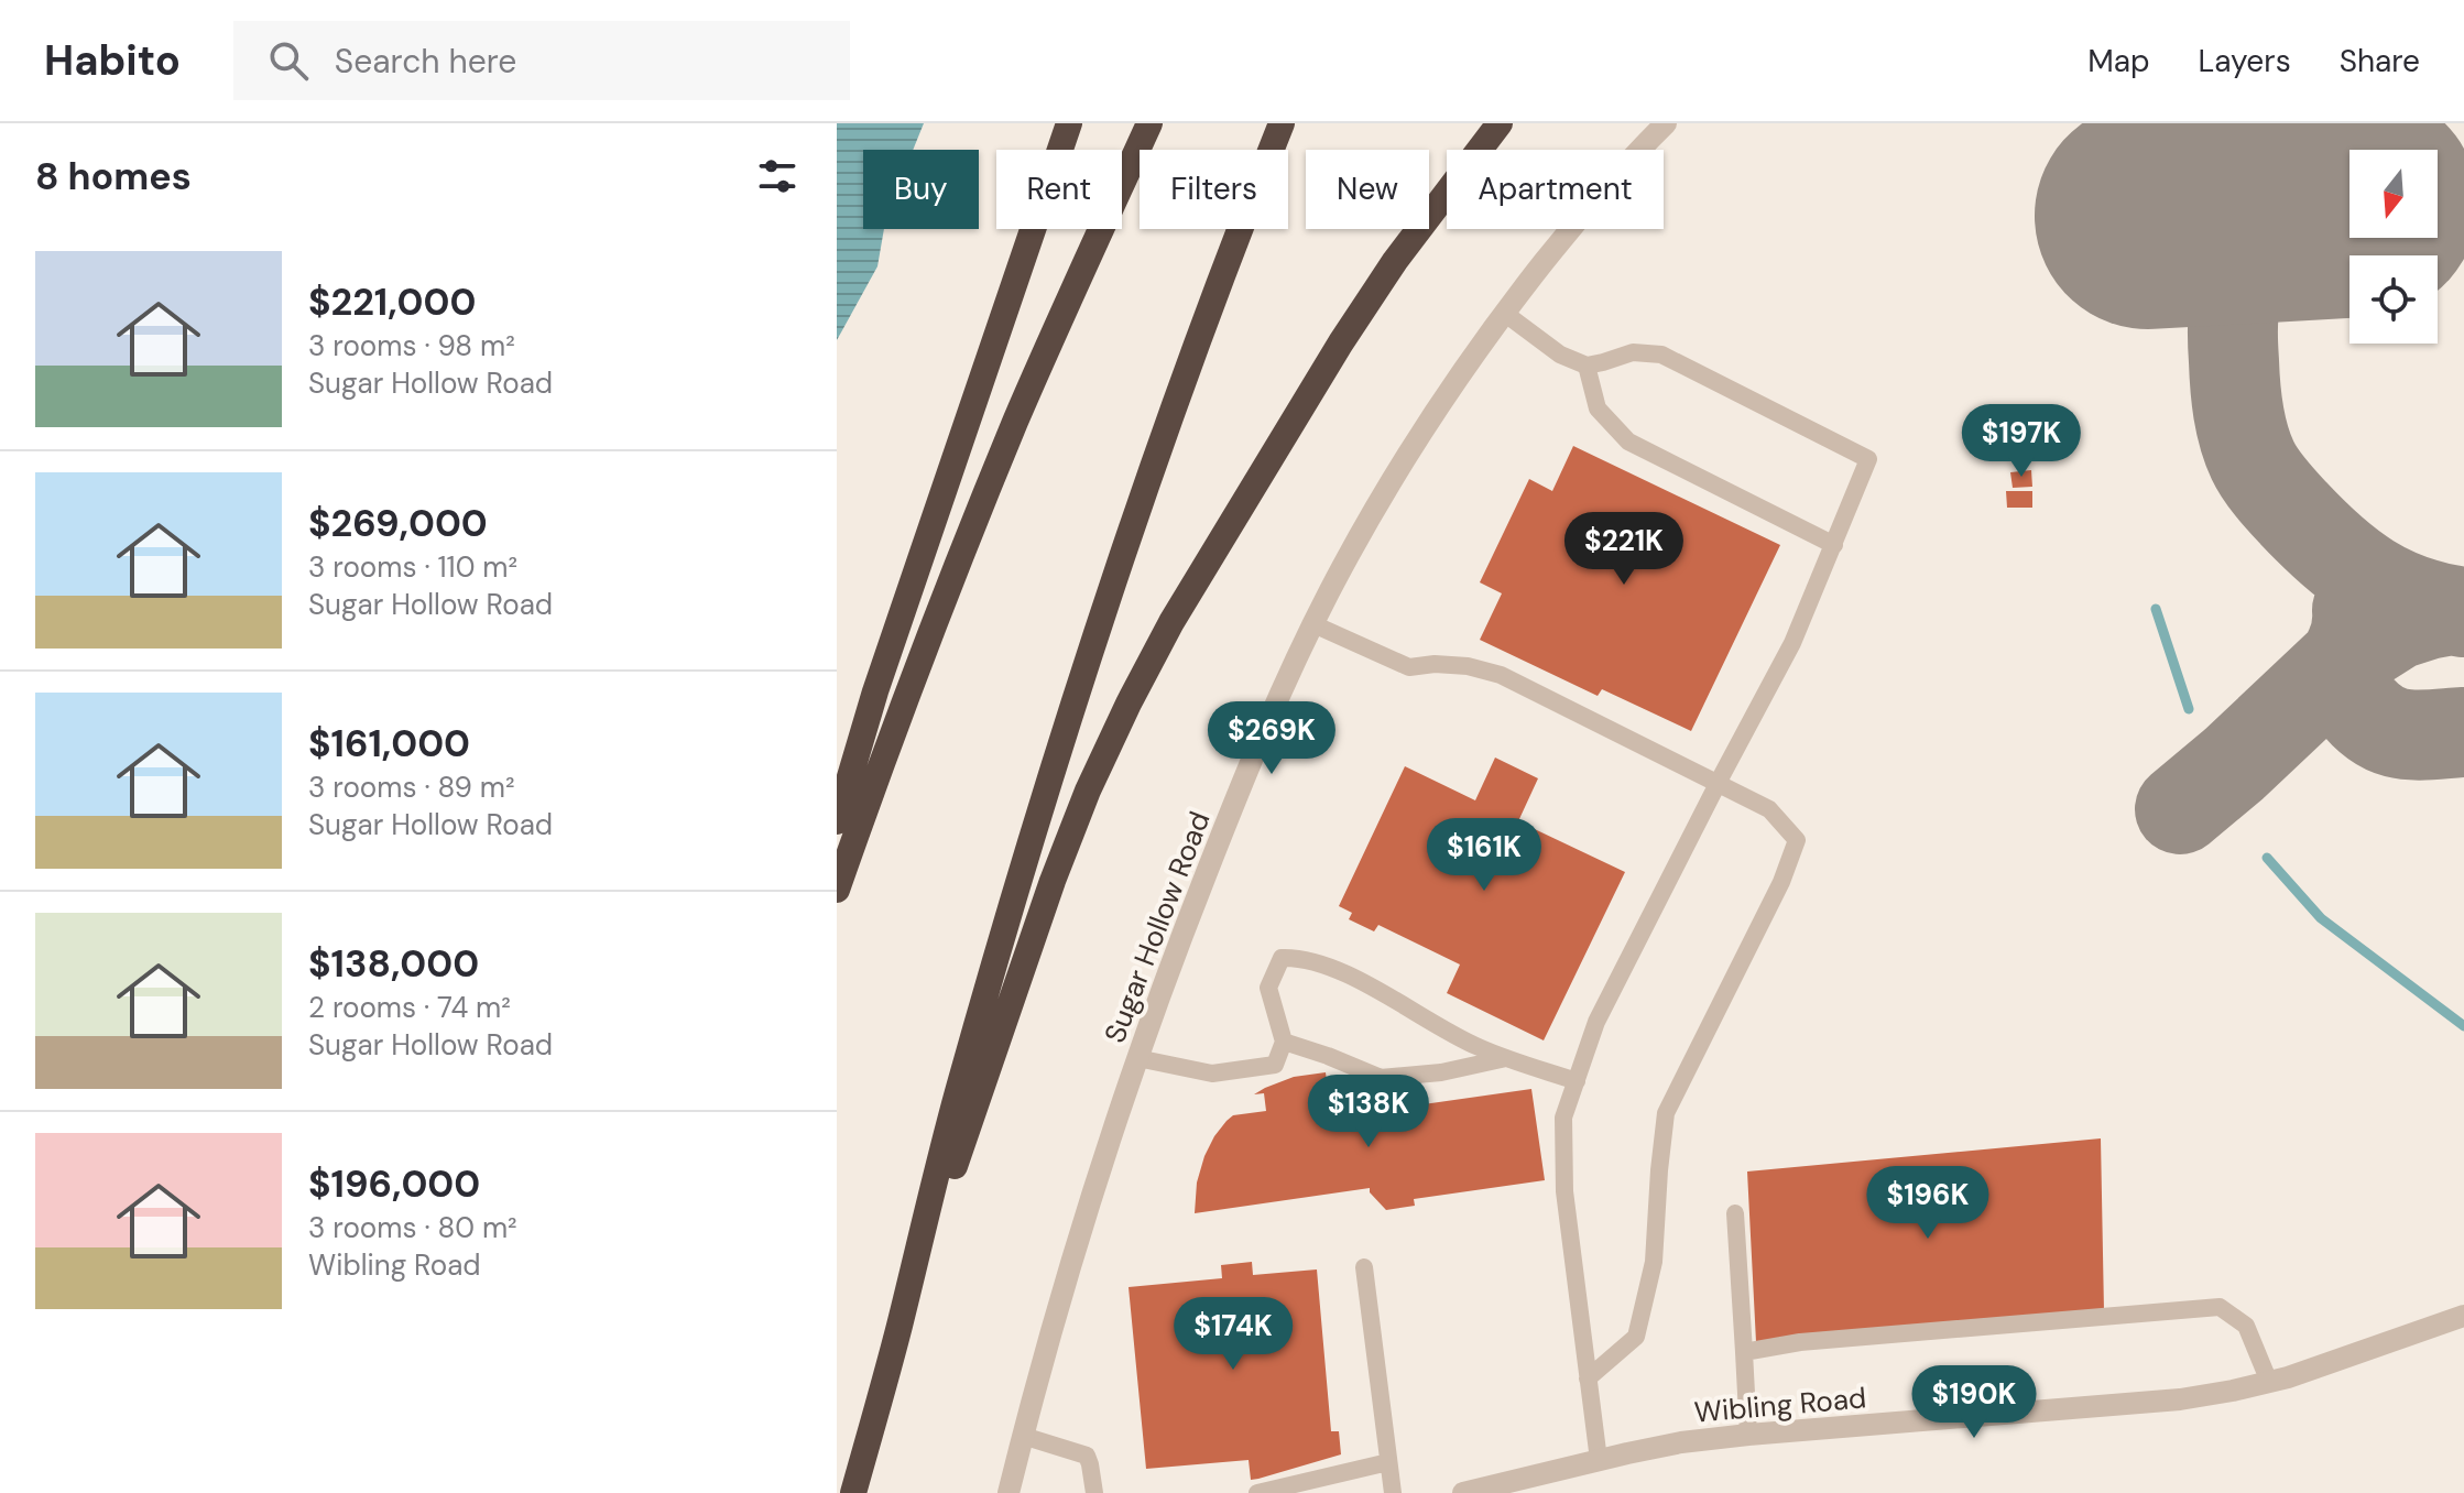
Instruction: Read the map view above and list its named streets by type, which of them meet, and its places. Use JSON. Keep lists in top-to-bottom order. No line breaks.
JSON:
{"streets":{"street":["Sugar Hollow Road","Wibling Road"]},"north":"bottom","page":{"header":"Habito","search":"Search here","nav":["Map","Layers","Share"],"heading":"8 homes","chip":["Buy","Rent","Filters","New","Apartment"],"list":[{"name":"$221,000","note":"3 rooms · 98 m² · Sugar Hollow Road"},{"name":"$269,000","note":"3 rooms · 110 m² · Sugar Hollow Road"},{"name":"$161,000","note":"3 rooms · 89 m² · Sugar Hollow Road"},{"name":"$138,000","note":"2 rooms · 74 m² · Sugar Hollow Road"},{"name":"$196,000","note":"3 rooms · 80 m² · Wibling Road"}],"price":["$197K","$221K","$269K","$161K","$138K","$196K","$174K","$190K"]}}
